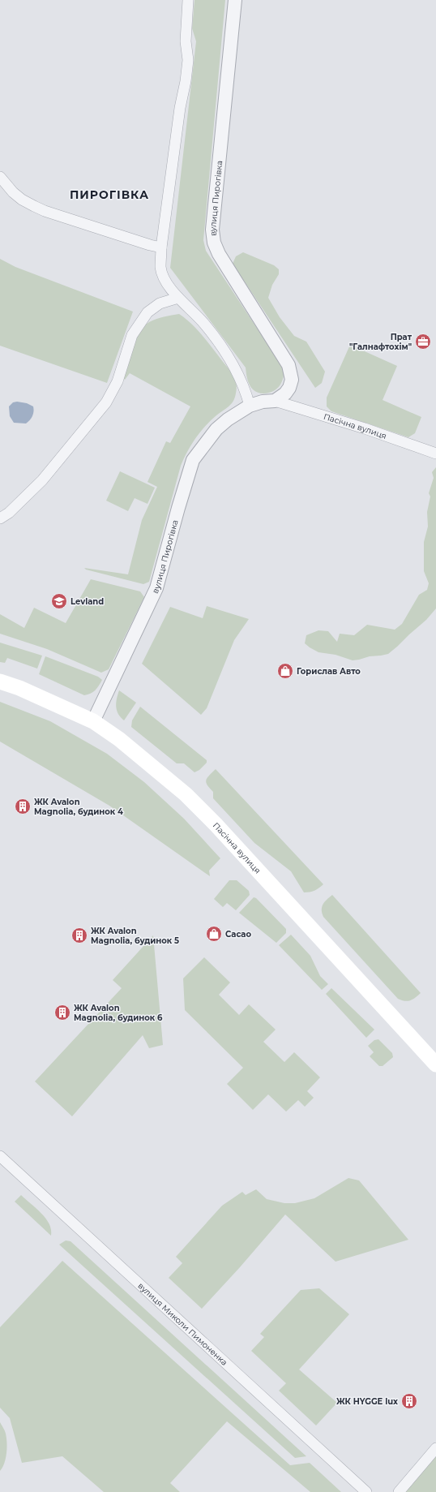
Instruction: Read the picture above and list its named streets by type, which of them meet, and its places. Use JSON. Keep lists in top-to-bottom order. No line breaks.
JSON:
{"streets":{"main road":["Пасічна вулиця"],"street":["вулиця Пирогівка","вулиця Миколи Пимоненка"]},"crossings":[["вулиця Пирогівка","Пасічна вулиця"]],"districts":["ПИРОГІВКА"],"places":{"office":["Прат \"Галнафтохім\""],"school or university":["Levland"],"shop":["Горислав Авто","Cacao"],"building":["ЖК Avalon Magnolia, будинок 4","ЖК Avalon Magnolia, будинок 5","ЖК Avalon Magnolia, будинок 6","ЖК HYGGE lux"]}}
